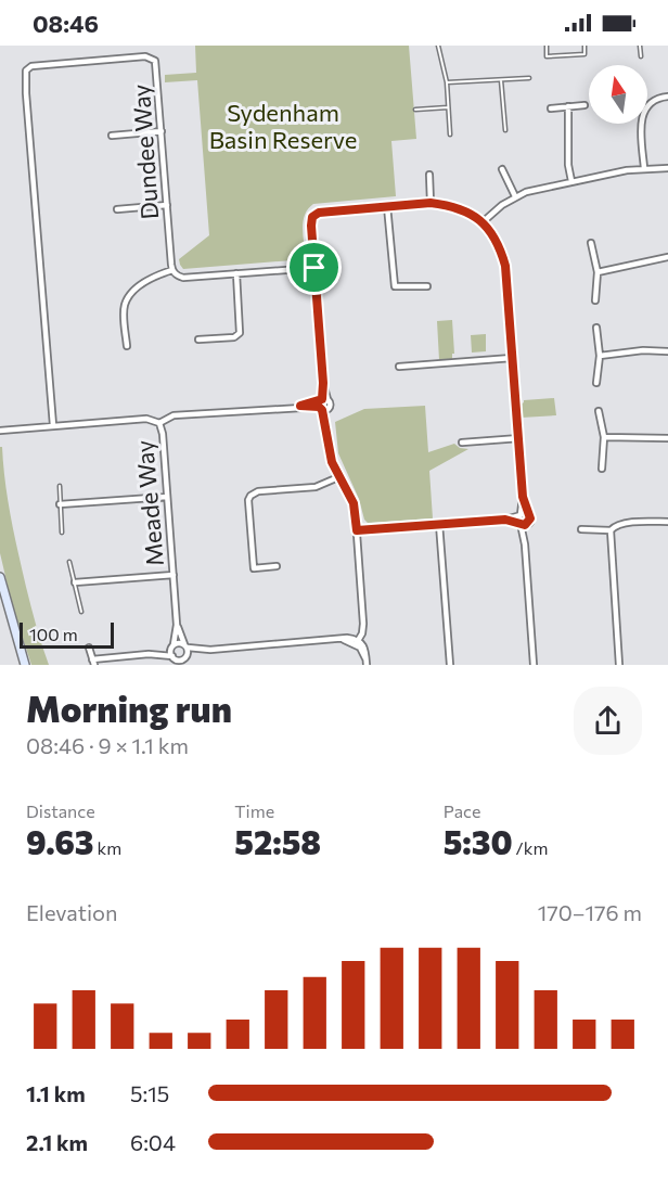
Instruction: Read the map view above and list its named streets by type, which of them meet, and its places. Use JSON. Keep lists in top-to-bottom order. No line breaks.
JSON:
{"streets":{"street":["Dundee Way","Meade Way"]},"crossings":[["Dundee Way","Meade Way"]],"parks":["Sydenham Basin Reserve"],"scale_bar":"100 m","north":"top","page":{"status":"08:46","scale":"100 m","heading":["Morning run","08:46 · 9 × 1.1 km"],"stats":[["Distance","9.63 km"],["Time","52:58"],["Pace","5:30 /km"]],"chart":["Elevation","170–176 m"],"list":[{"name":"1.1 km","note":"5:15"},{"name":"2.1 km","note":"6:04"}]}}
